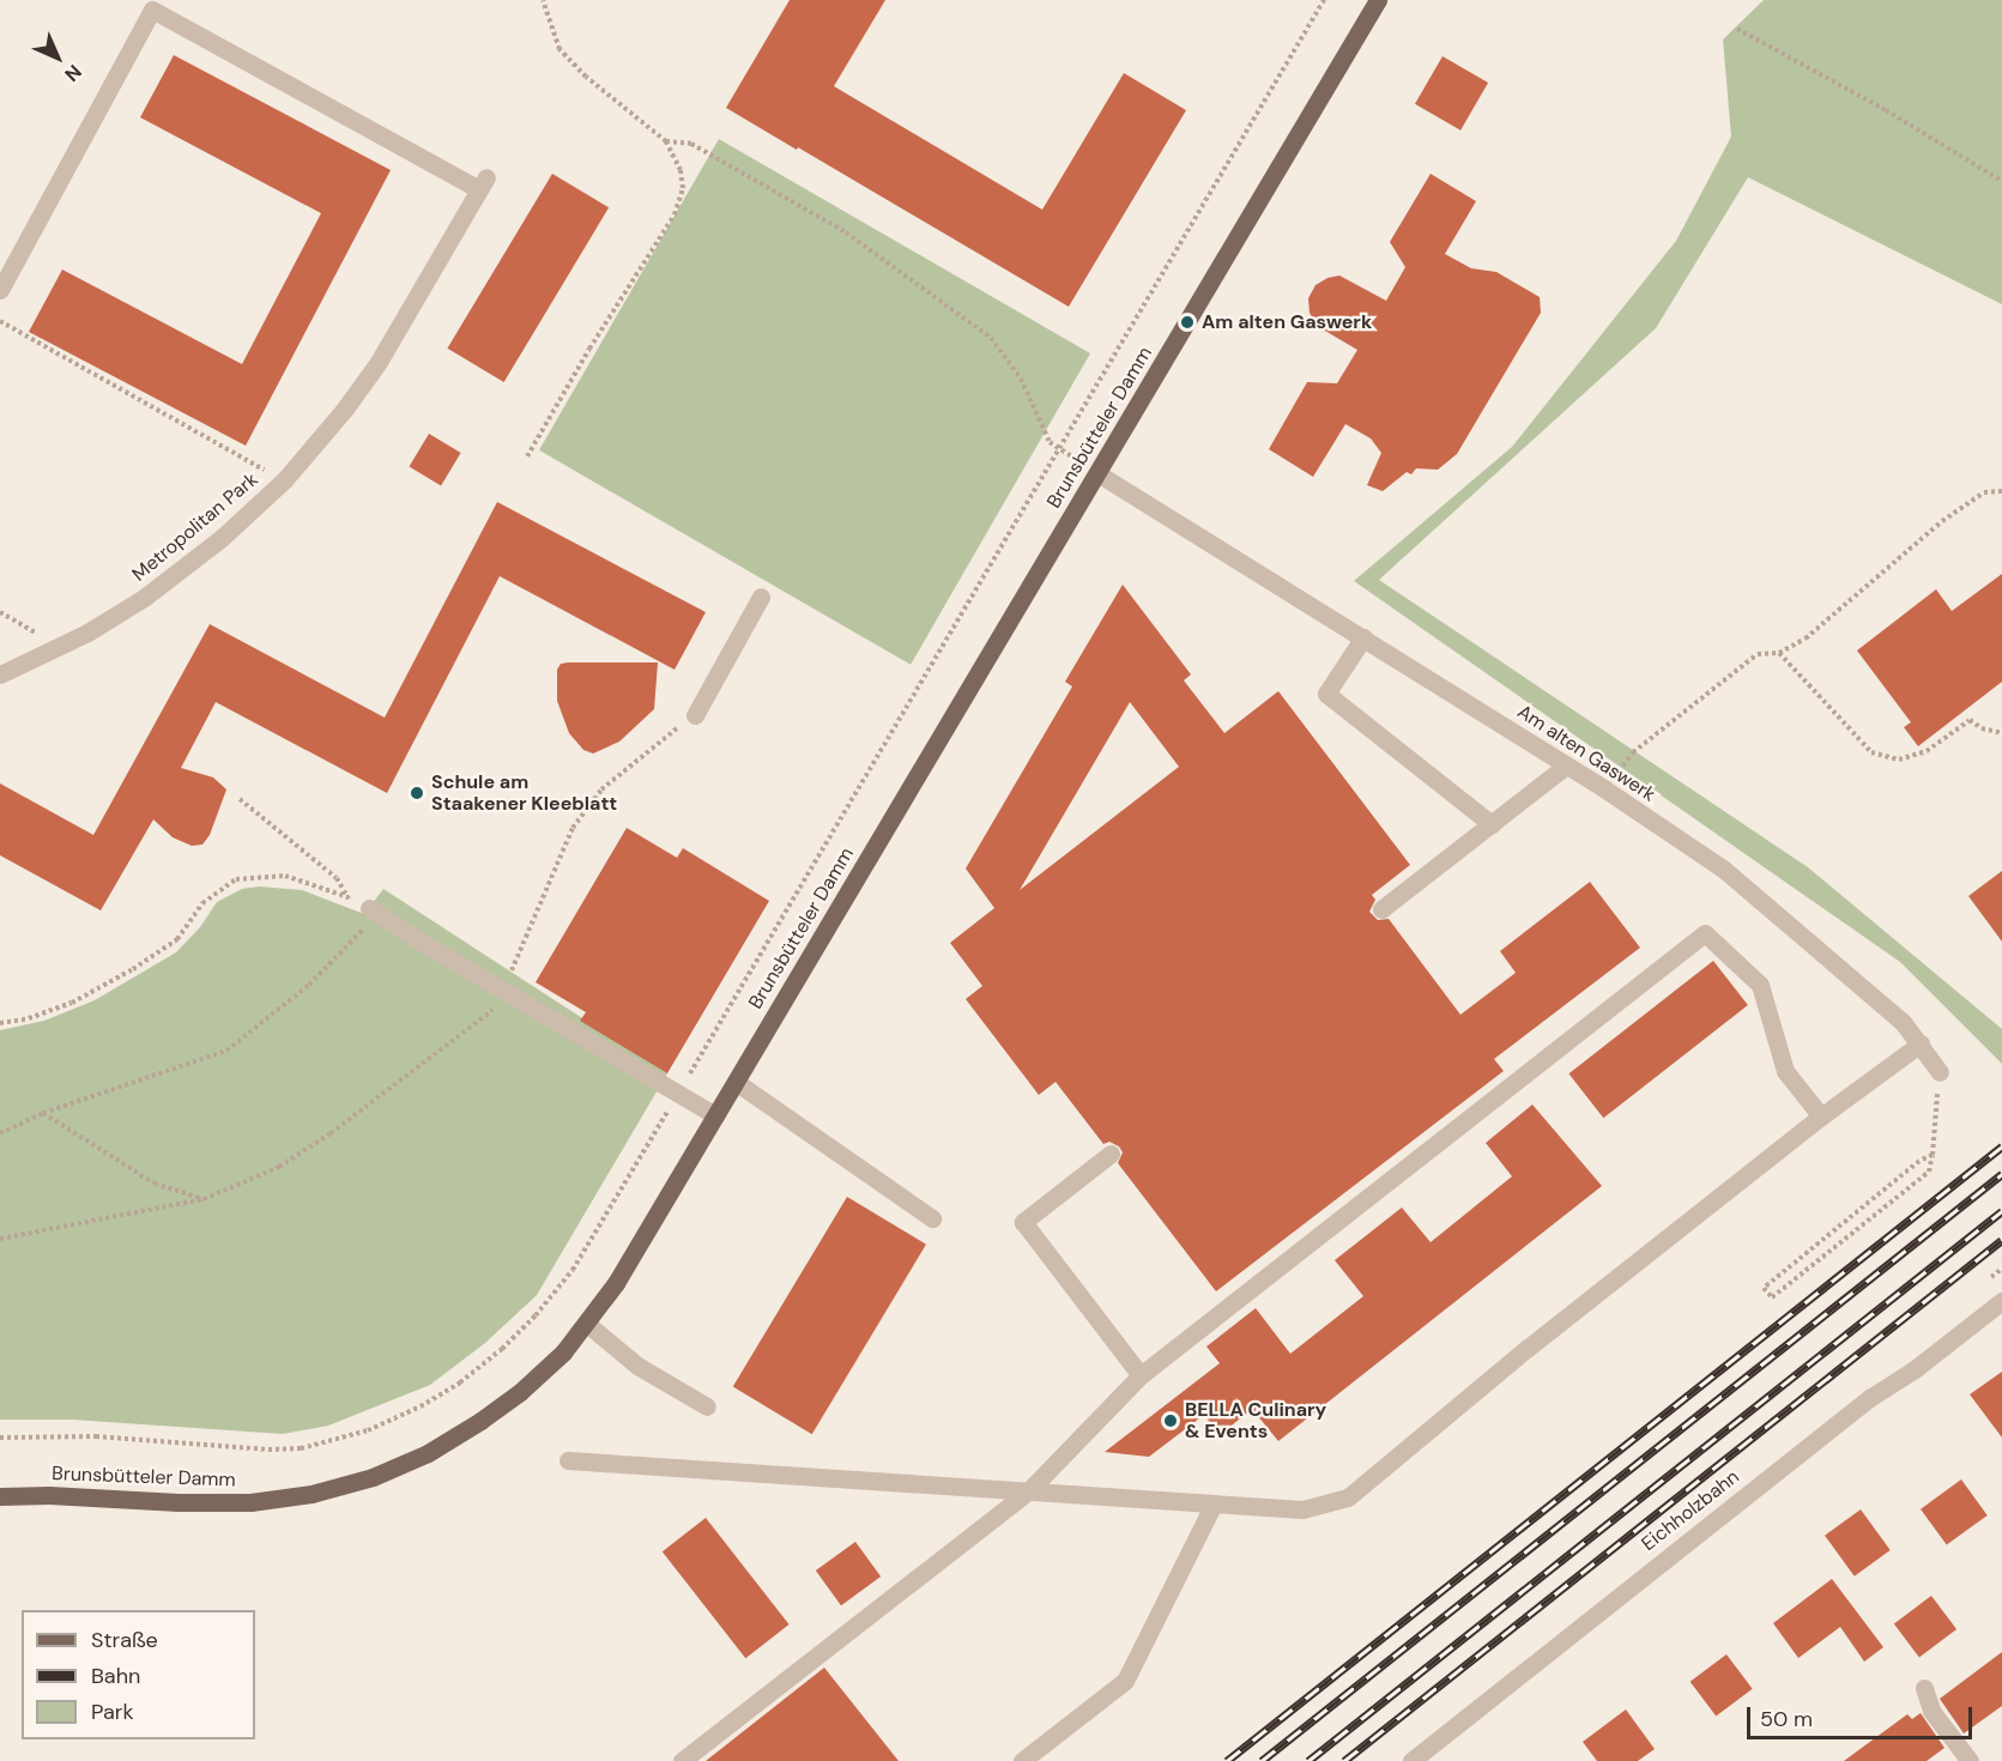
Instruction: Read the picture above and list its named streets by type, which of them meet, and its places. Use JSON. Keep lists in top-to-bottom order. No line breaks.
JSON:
{"streets":{"main road":["Brunsbütteler Damm"],"street":["Metropolitan Park","Am alten Gaswerk","Eichholzbahn"]},"crossings":[["Brunsbütteler Damm","Am alten Gaswerk"]],"places":["Am alten Gaswerk","Schule am Staakener Kleeblatt","BELLA Culinary & Events"],"legend":["Straße","Bahn","Park"],"scale_bar":"50 m","north":"bottom right"}
